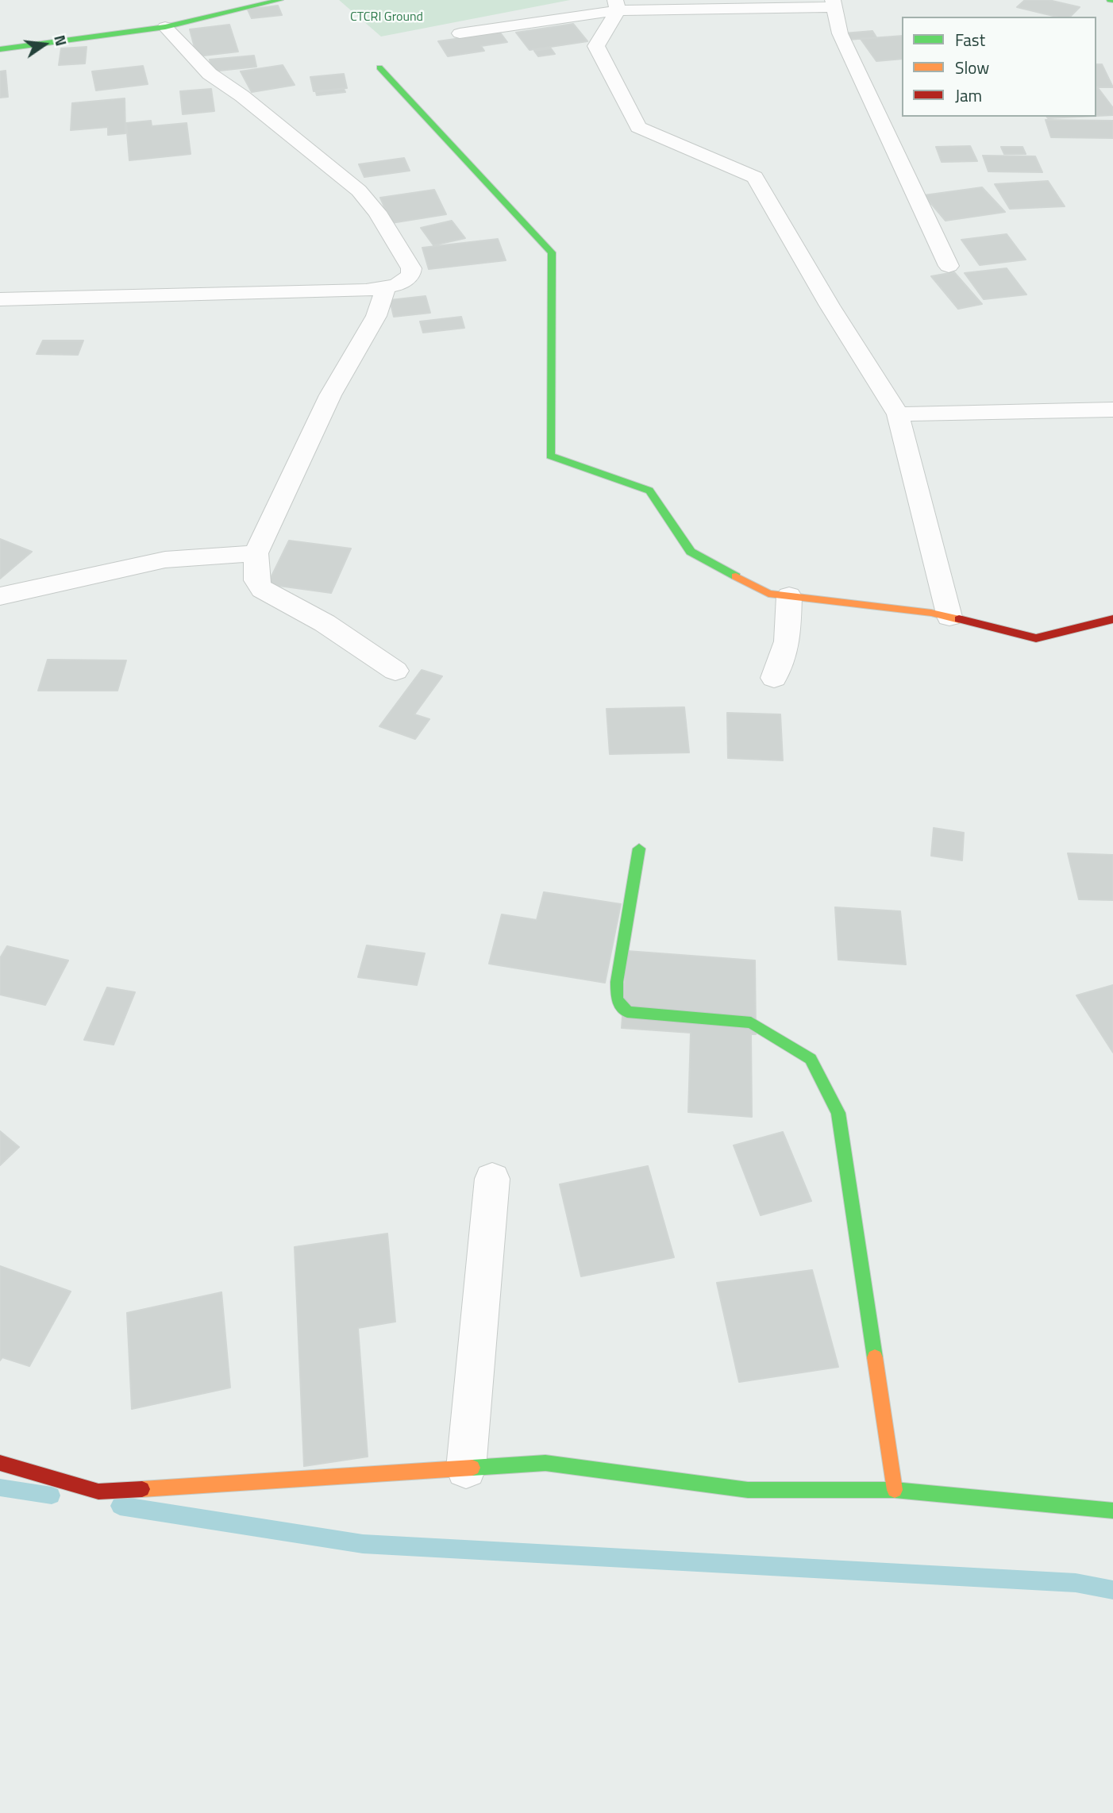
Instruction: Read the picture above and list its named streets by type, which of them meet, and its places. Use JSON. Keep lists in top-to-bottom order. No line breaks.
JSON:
{"parks":["CTCRI Ground"],"legend":["Fast","Slow","Jam"],"north":"right"}
